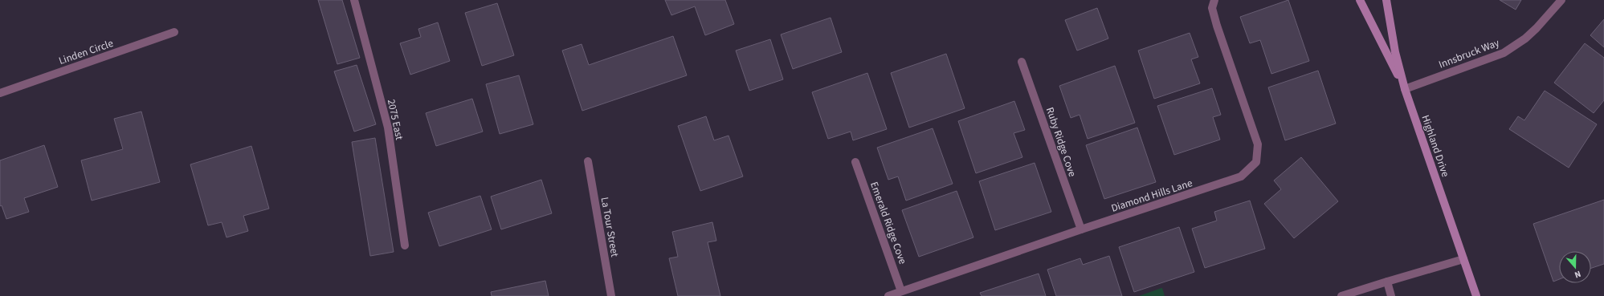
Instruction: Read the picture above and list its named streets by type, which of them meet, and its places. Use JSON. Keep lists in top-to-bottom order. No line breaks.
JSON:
{"streets":{"main road":["Highland Drive"],"street":["Linden Circle","Innsbruck Way","2075 East","Ruby Ridge Cove","Diamond Hills Lane","Emerald Ridge Cove","La Tour Street"]},"crossings":[["Innsbruck Way","Highland Drive"],["Ruby Ridge Cove","Diamond Hills Lane"],["Diamond Hills Lane","Emerald Ridge Cove"]],"north":"bottom"}
